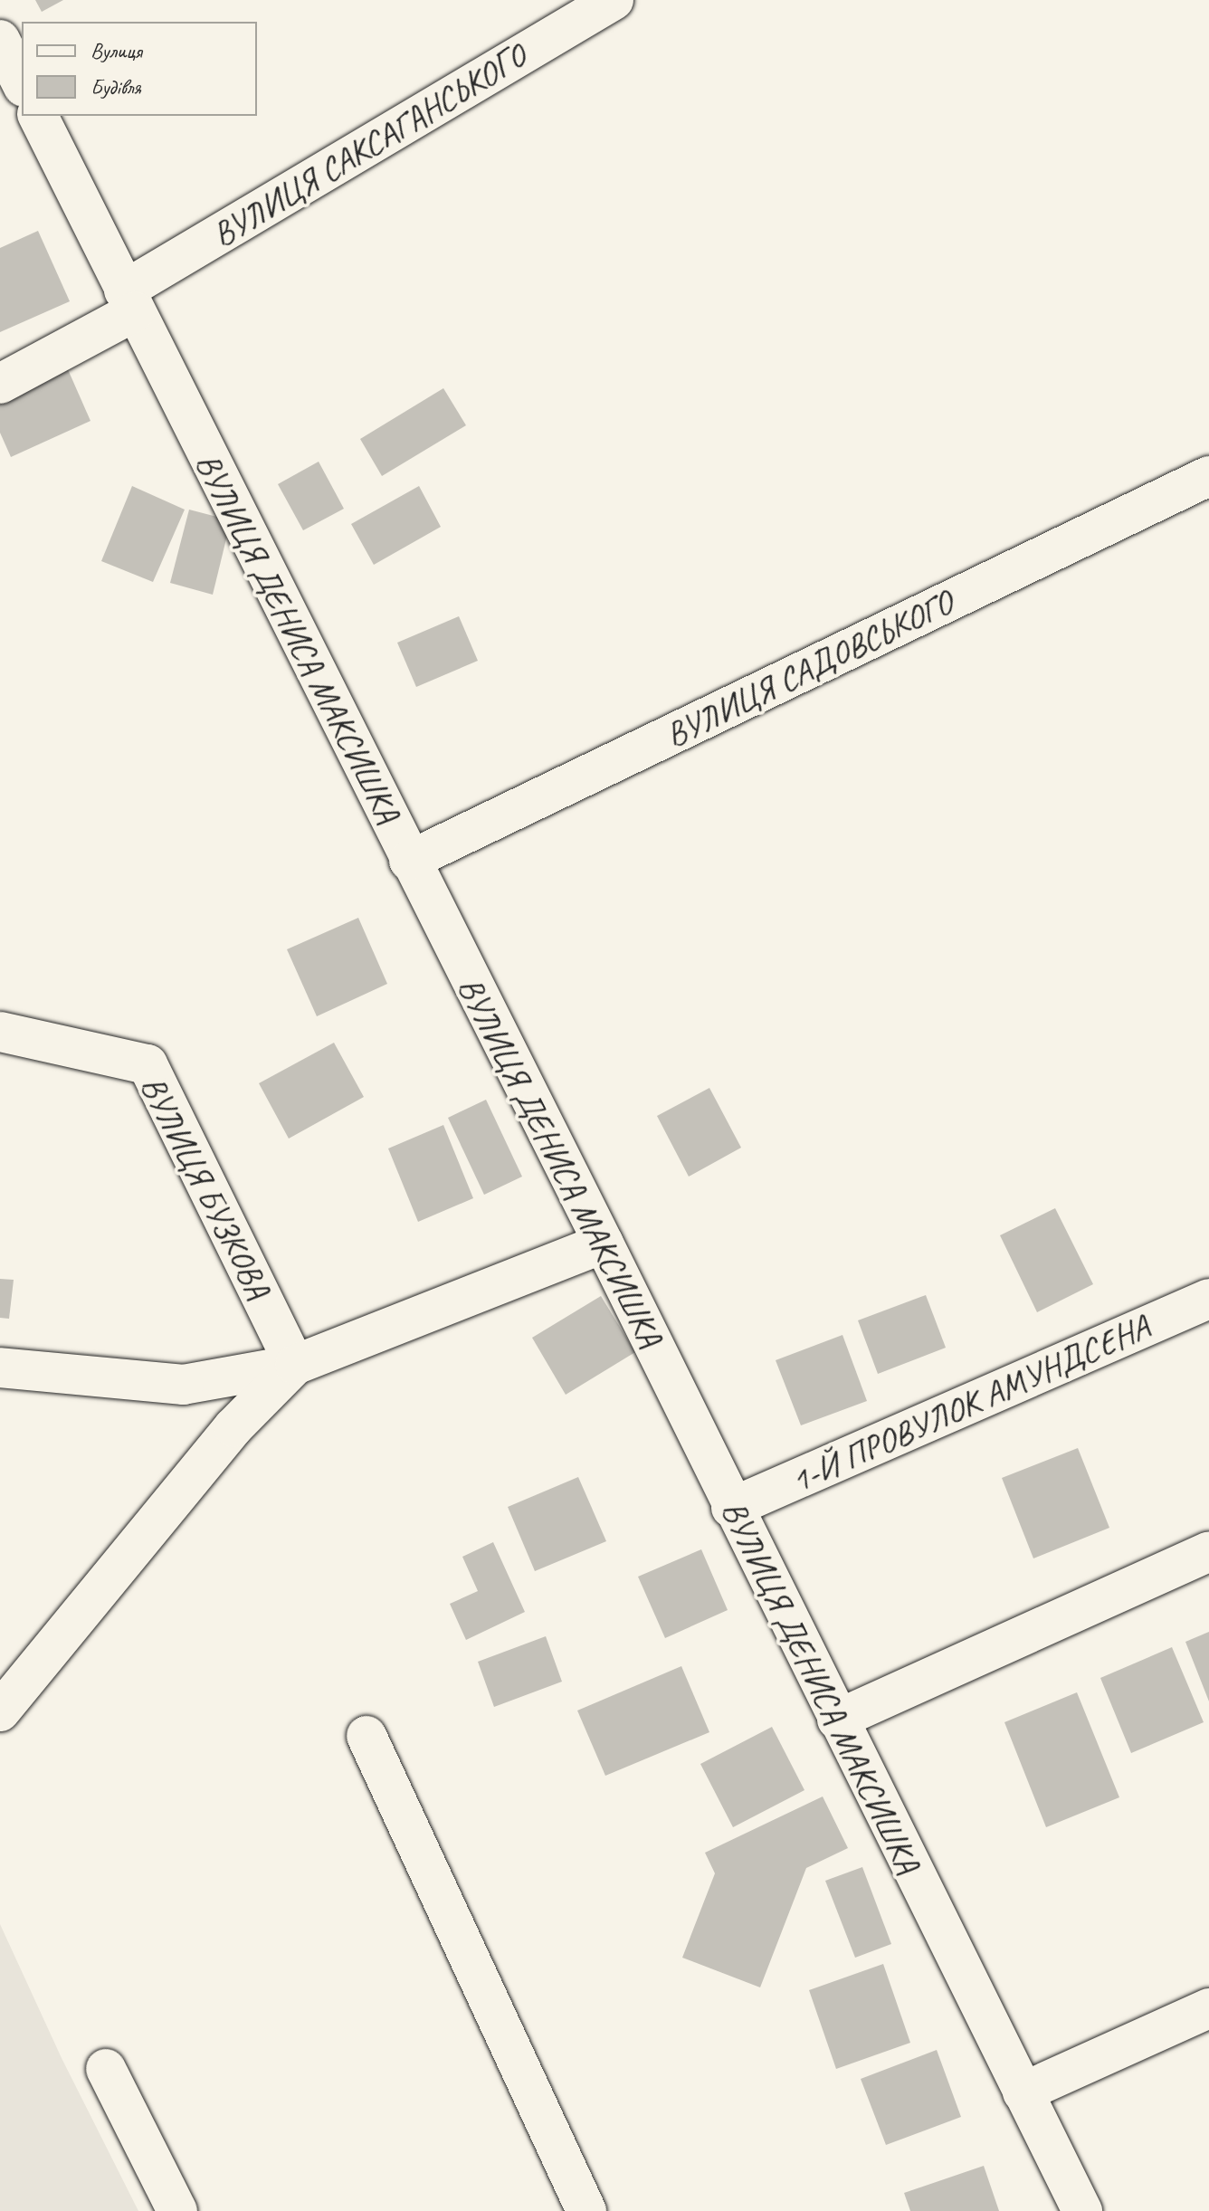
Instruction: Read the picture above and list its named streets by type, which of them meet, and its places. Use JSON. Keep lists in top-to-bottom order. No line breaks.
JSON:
{"streets":{"street":["ВУЛИЦЯ САКСАГАНСЬКОГО","ВУЛИЦЯ ДЕНИСА МАКСИШКА","ВУЛИЦЯ САДОВСЬКОГО","ВУЛИЦЯ БУЗКОВА","1-Й ПРОВУЛОК АМУНДСЕНА"]},"crossings":[["ВУЛИЦЯ САКСАГАНСЬКОГО","ВУЛИЦЯ ДЕНИСА МАКСИШКА"],["ВУЛИЦЯ ДЕНИСА МАКСИШКА","ВУЛИЦЯ САДОВСЬКОГО"],["ВУЛИЦЯ ДЕНИСА МАКСИШКА","1-Й ПРОВУЛОК АМУНДСЕНА"]],"legend":["Вулиця","Будівля"]}
